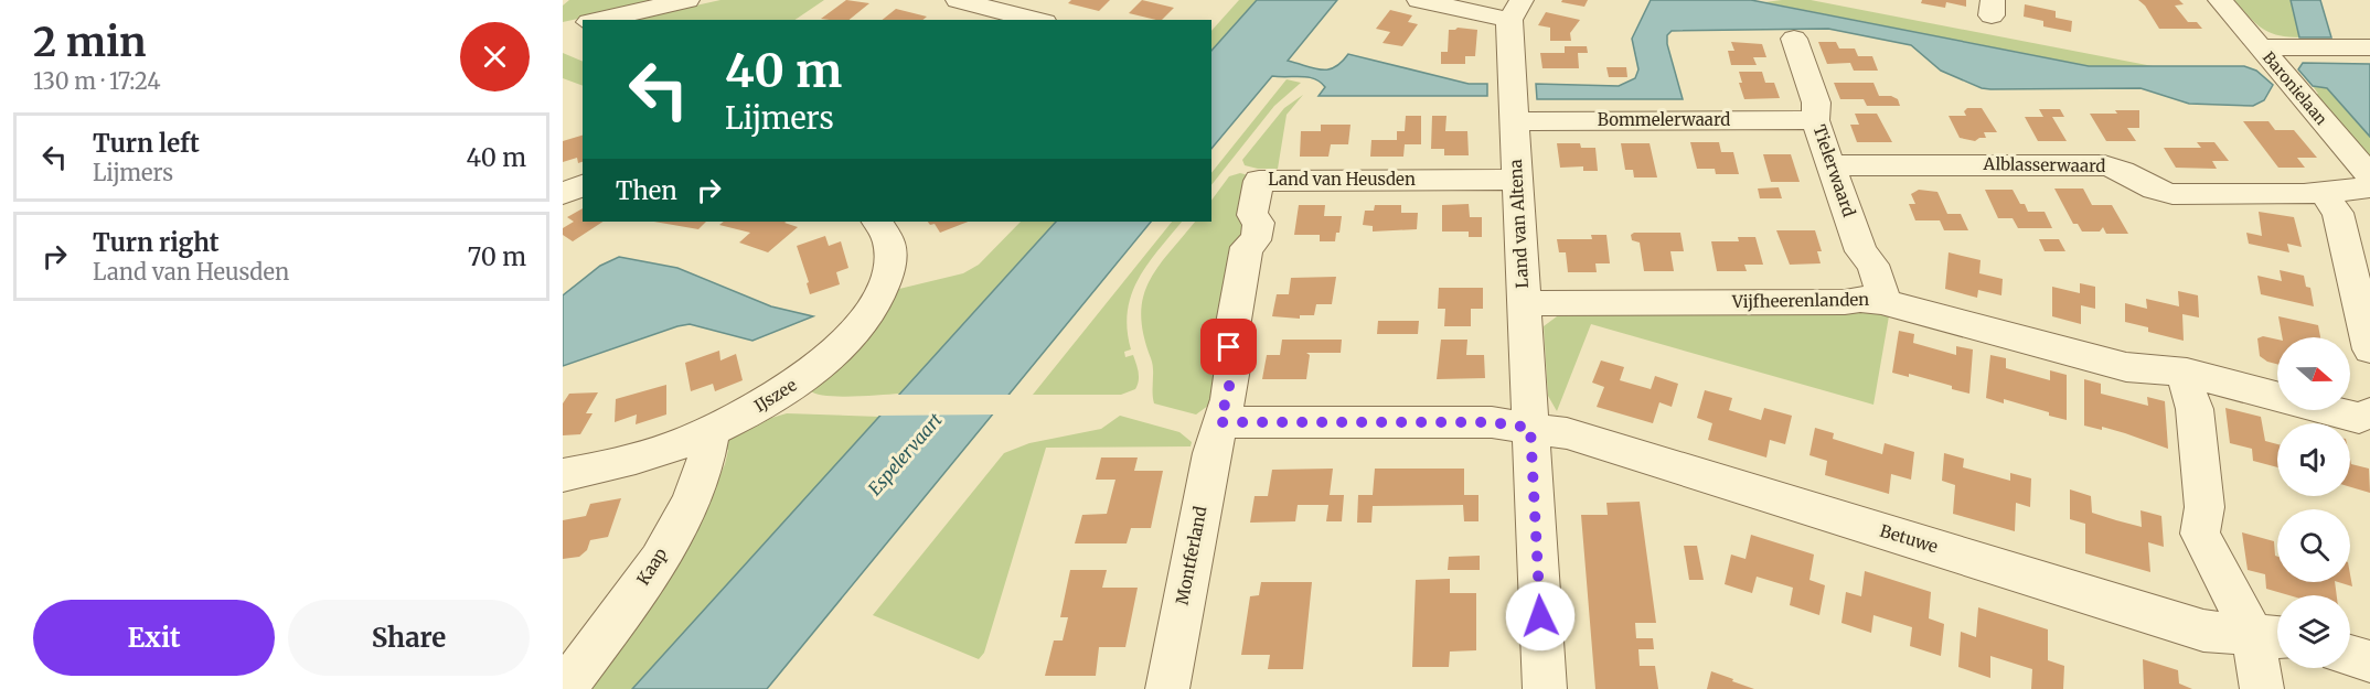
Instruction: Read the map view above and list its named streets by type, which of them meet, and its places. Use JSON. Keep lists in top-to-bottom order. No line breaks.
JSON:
{"streets":{"street":["Baronielaan","Bommelerwaard","Alblasserwaard","Tielerwaard","Land van Heusden","Land van Altena","Vijfheerenlanden","IJszee","Betuwe","Montferland","Kaap"]},"crossings":[["Bommelerwaard","Tielerwaard"],["Bommelerwaard","Land van Altena"],["Alblasserwaard","Tielerwaard"],["Tielerwaard","Vijfheerenlanden"],["Land van Heusden","Land van Altena"],["Land van Heusden","Betuwe"],["Land van Heusden","Montferland"],["Land van Altena","Vijfheerenlanden"],["Land van Altena","Betuwe"],["IJszee","Kaap"],["Betuwe","Montferland"]],"water":["Espelervaart"],"north":"right","page":{"heading":["2 min","130 m · 17:24"],"turn":["40 m","Lijmers"],"list":[{"name":"Turn left","note":"Lijmers","value":"40 m"},{"name":"Turn right","note":"Land van Heusden","value":"70 m"}],"then":"Then","buttons":["Exit","Share"]}}
